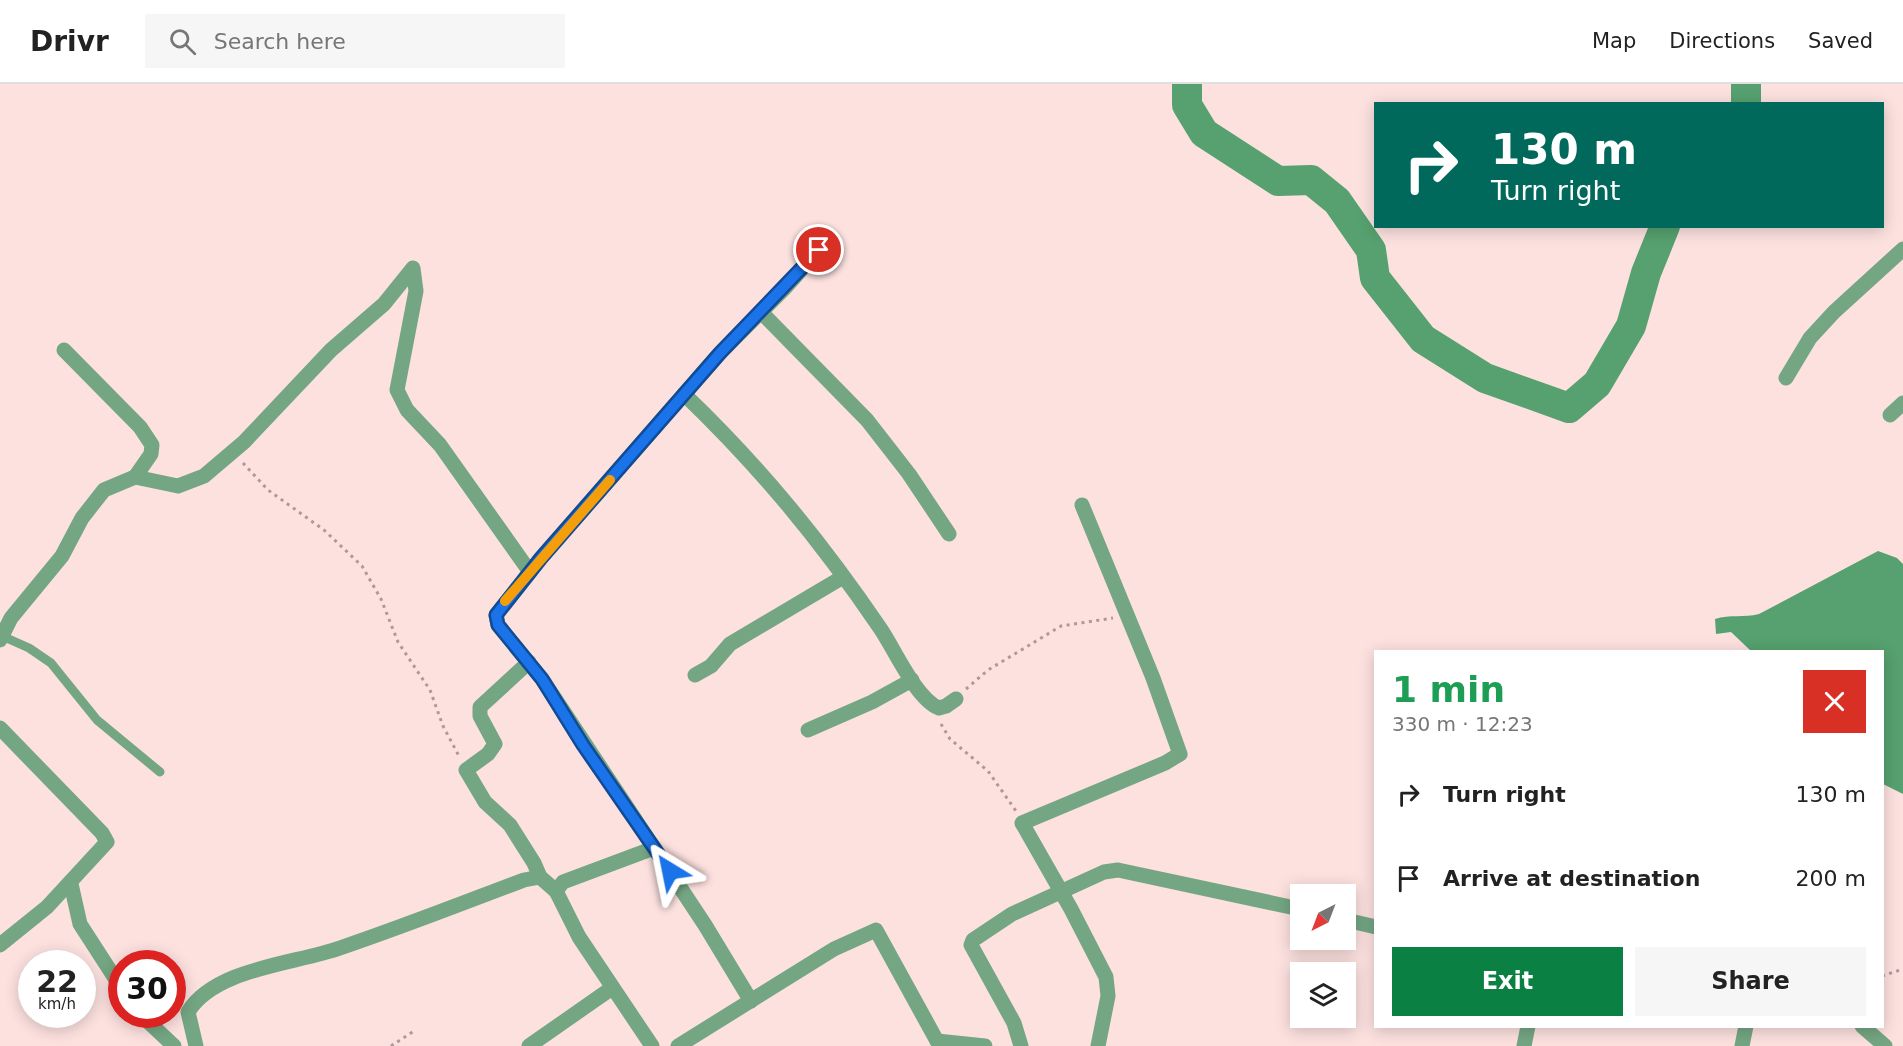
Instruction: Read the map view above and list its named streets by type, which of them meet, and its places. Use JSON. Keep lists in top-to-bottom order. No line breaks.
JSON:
{"north":"bottom left","page":{"header":"Drivr","search":"Search here","nav":["Map","Directions","Saved"],"turn":["130 m","Turn right"],"heading":["1 min","330 m · 12:23"],"list":[{"name":"Turn right","value":"130 m"},{"name":"Arrive at destination","value":"200 m"}],"buttons":["Exit","Share"],"speed":"22 km/h","limit":"30"}}
